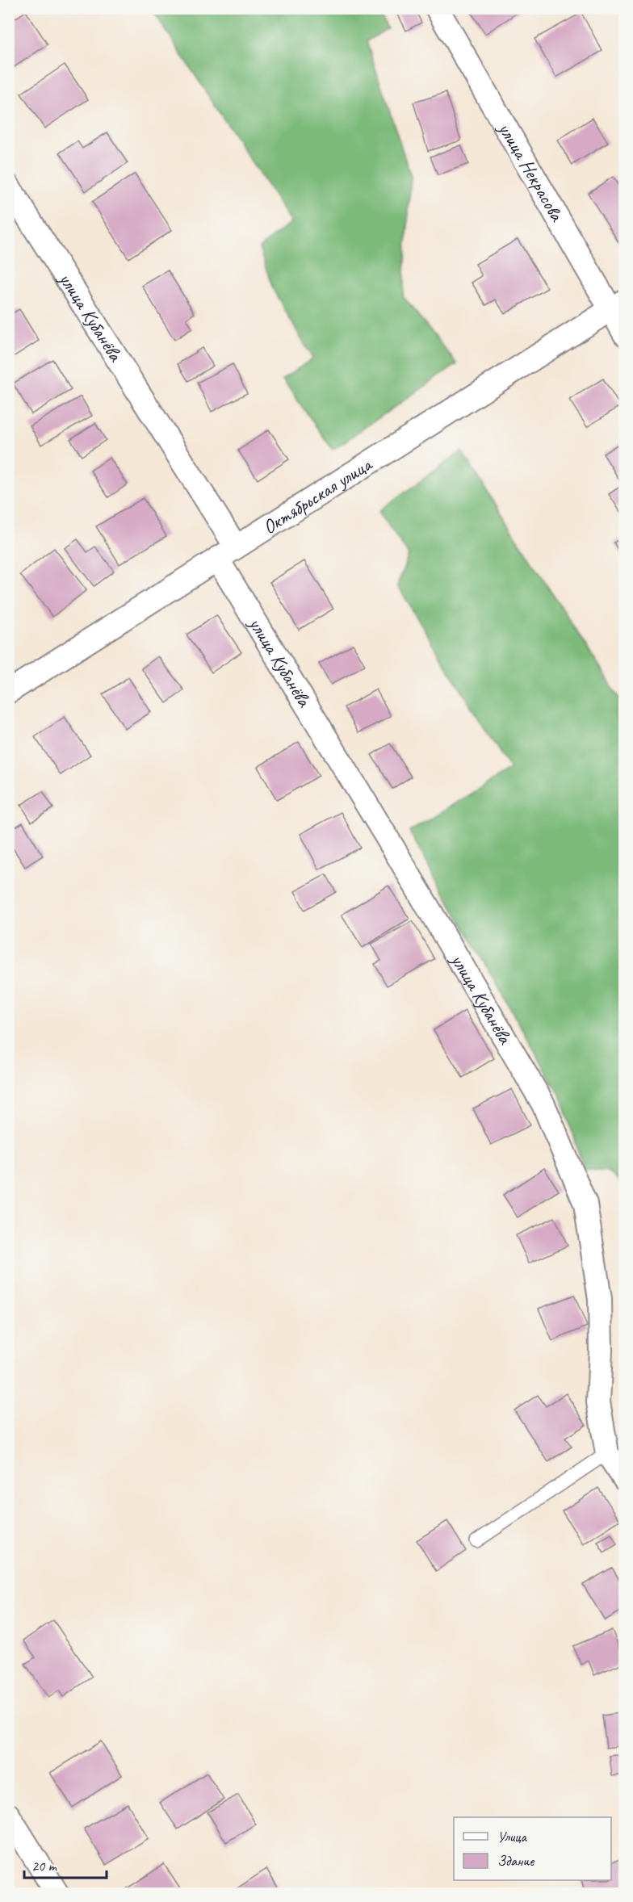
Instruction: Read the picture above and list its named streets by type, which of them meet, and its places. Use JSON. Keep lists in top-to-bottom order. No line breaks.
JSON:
{"streets":{"street":["улица Некрасова","улица Кубанёва","Октябрьская улица"]},"crossings":[["улица Некрасова","Октябрьская улица"],["улица Кубанёва","Октябрьская улица"]],"legend":["Улица","Здание"],"scale_bar":"20 m"}
